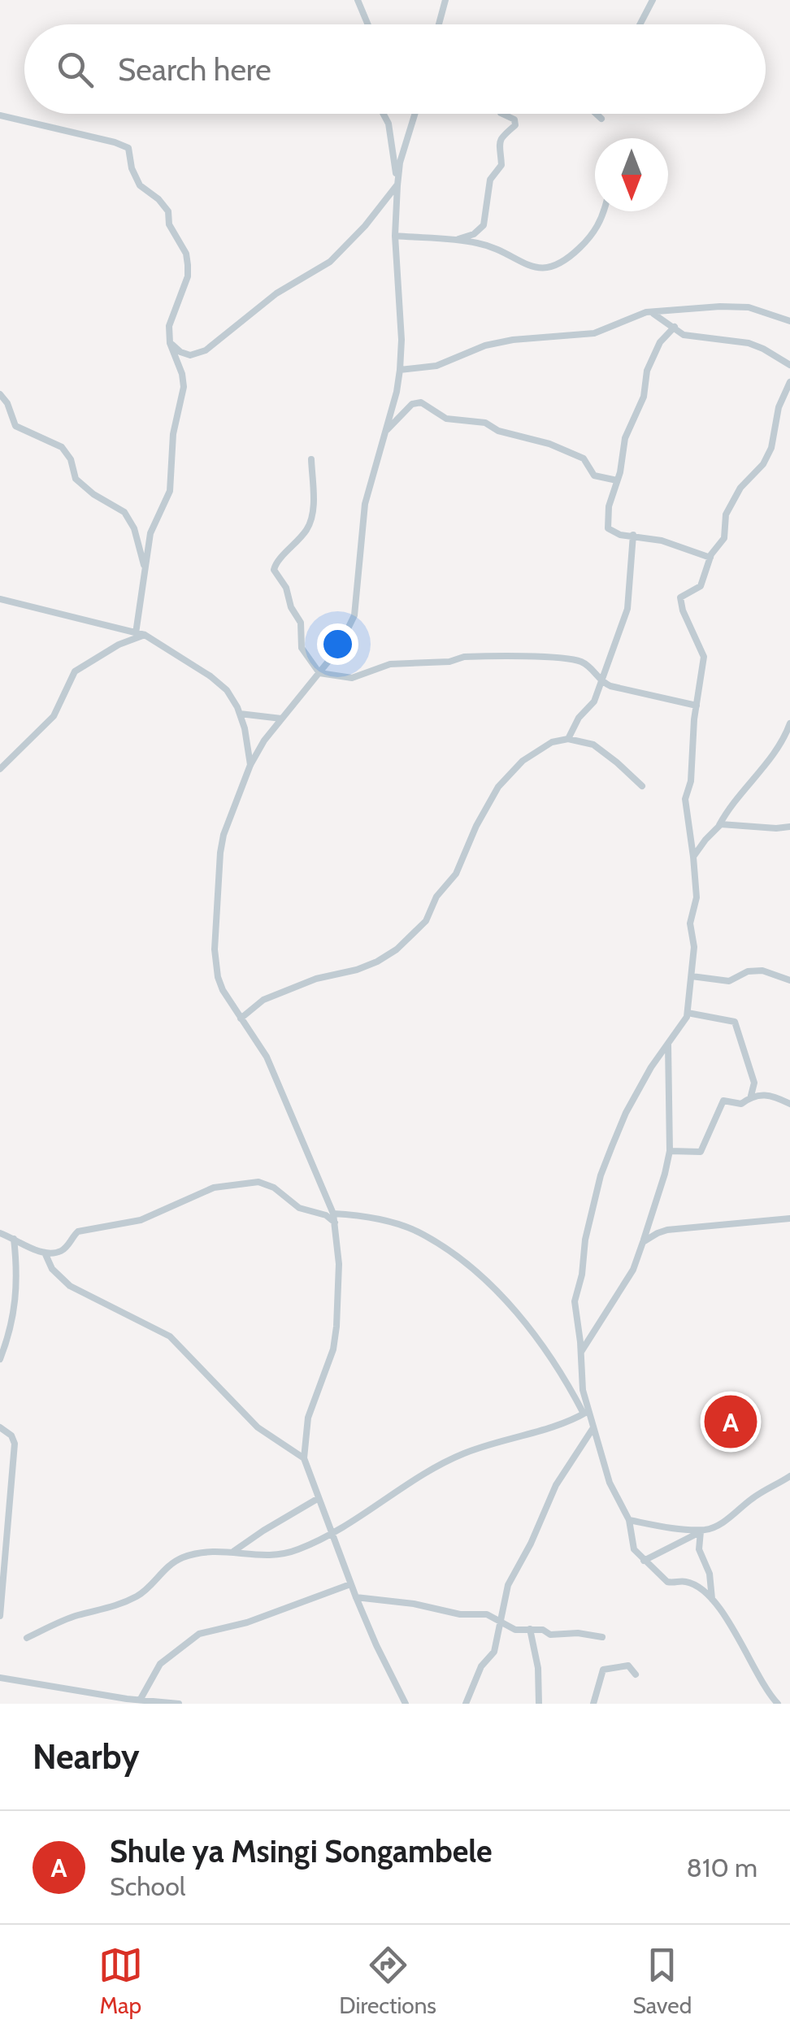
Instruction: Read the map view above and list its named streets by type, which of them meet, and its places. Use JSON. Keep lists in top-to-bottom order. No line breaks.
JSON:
{"north":"bottom","page":{"search":"Search here","pins":"A","heading":"Nearby","list":[{"mark":"A","name":"Shule ya Msingi Songambele","note":"School","value":"810 m"}],"nav":["Map","Directions","Saved"]}}
